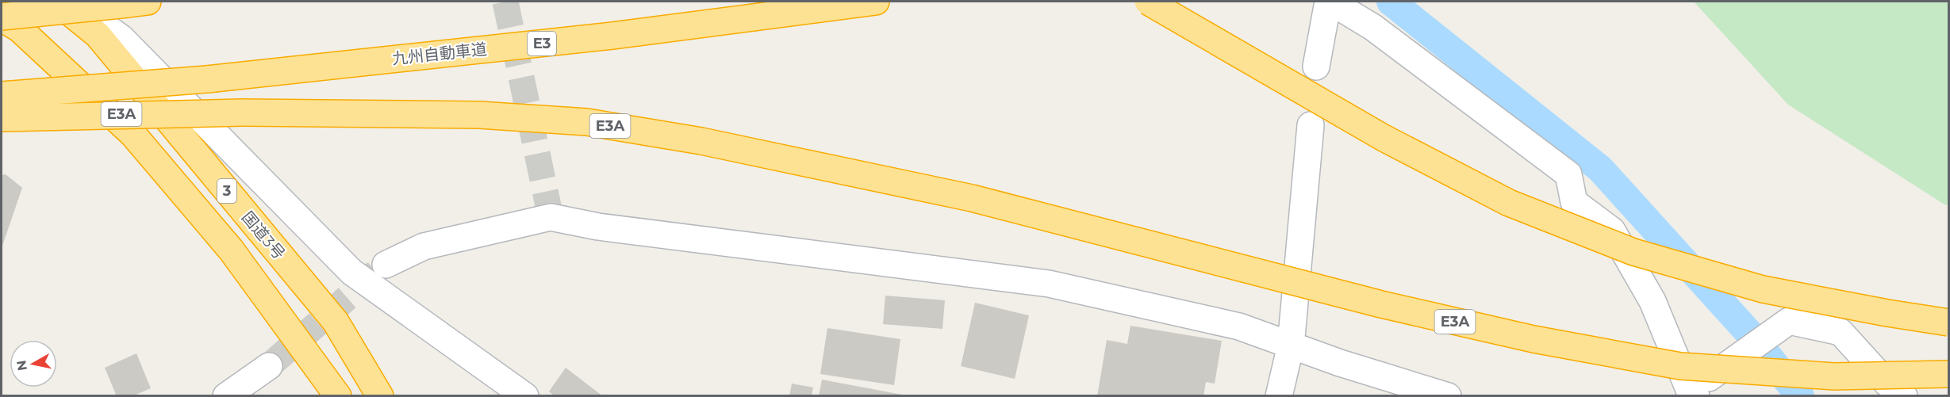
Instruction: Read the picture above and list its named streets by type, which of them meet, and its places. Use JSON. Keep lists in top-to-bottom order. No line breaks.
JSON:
{"streets":{"highway":["E3","九州自動車道","E3A","3","国道3号"]},"north":"left"}
